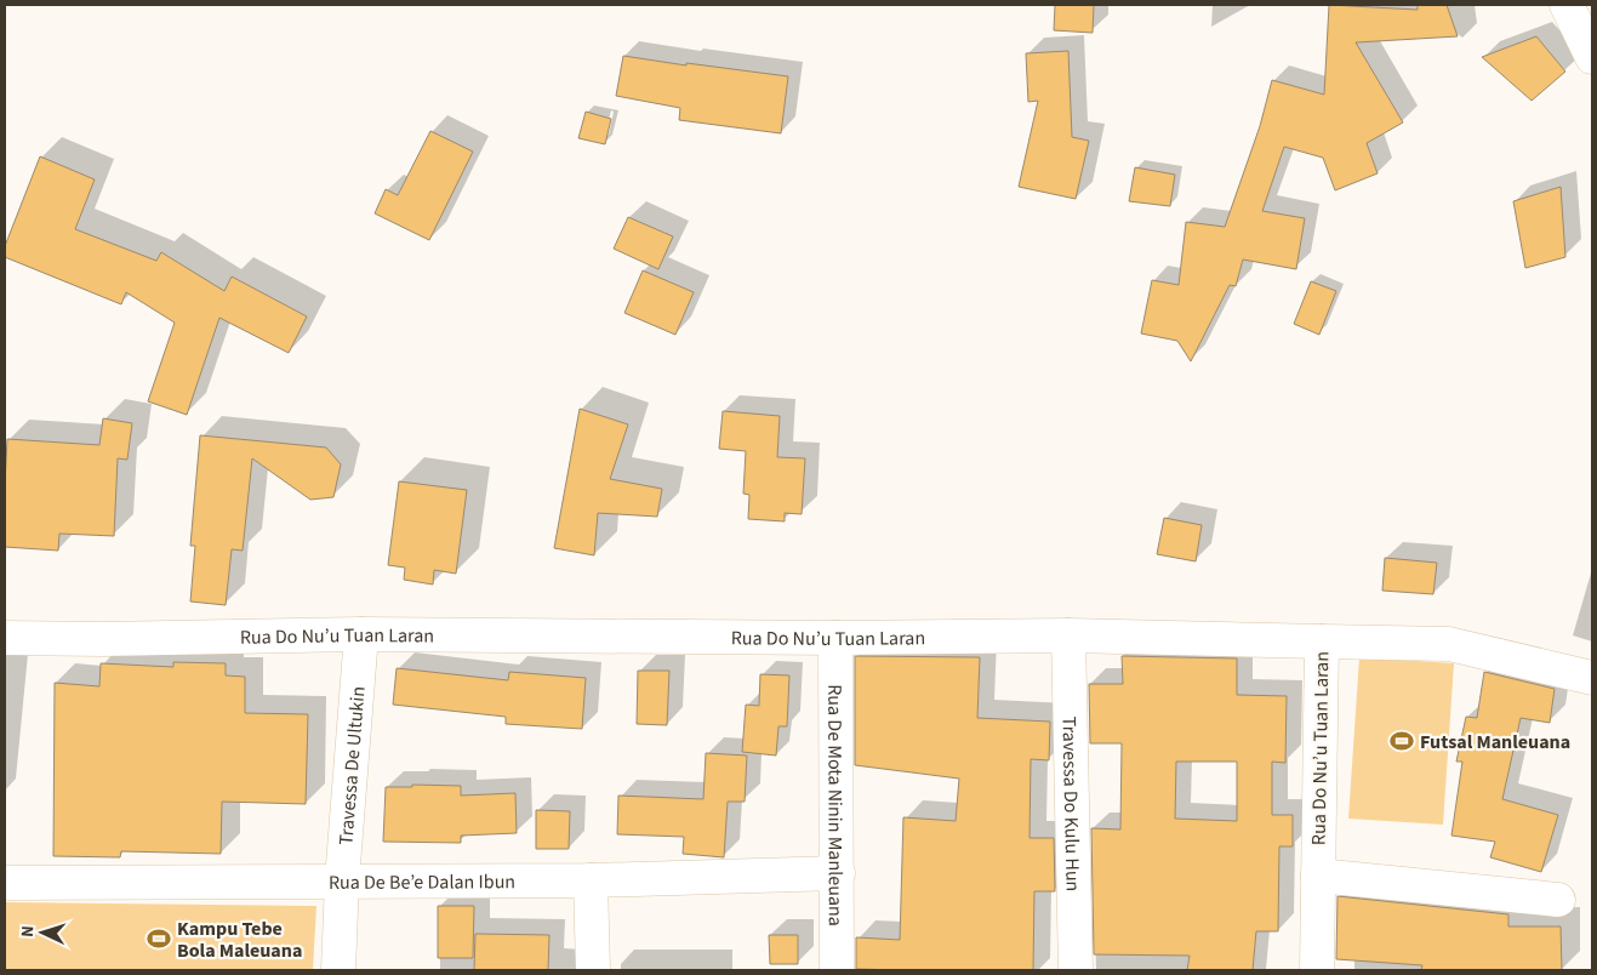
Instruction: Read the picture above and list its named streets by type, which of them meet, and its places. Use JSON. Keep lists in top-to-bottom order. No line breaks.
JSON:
{"streets":{"street":["Rua Do Nu’u Tuan Laran","Travessa De Ultukin","Travessa Do Kulu Hun","Rua De Mota Ninin Manleuana","Rua De Be’e Dalan Ibun"]},"crossings":[["Rua Do Nu’u Tuan Laran","Travessa De Ultukin"],["Rua Do Nu’u Tuan Laran","Travessa Do Kulu Hun"],["Rua Do Nu’u Tuan Laran","Rua De Mota Ninin Manleuana"],["Travessa De Ultukin","Rua De Be’e Dalan Ibun"],["Rua De Mota Ninin Manleuana","Rua De Be’e Dalan Ibun"]],"places":{"sports":["Futsal Manleuana","Kampu Tebe Bola Maleuana"]},"north":"left"}
